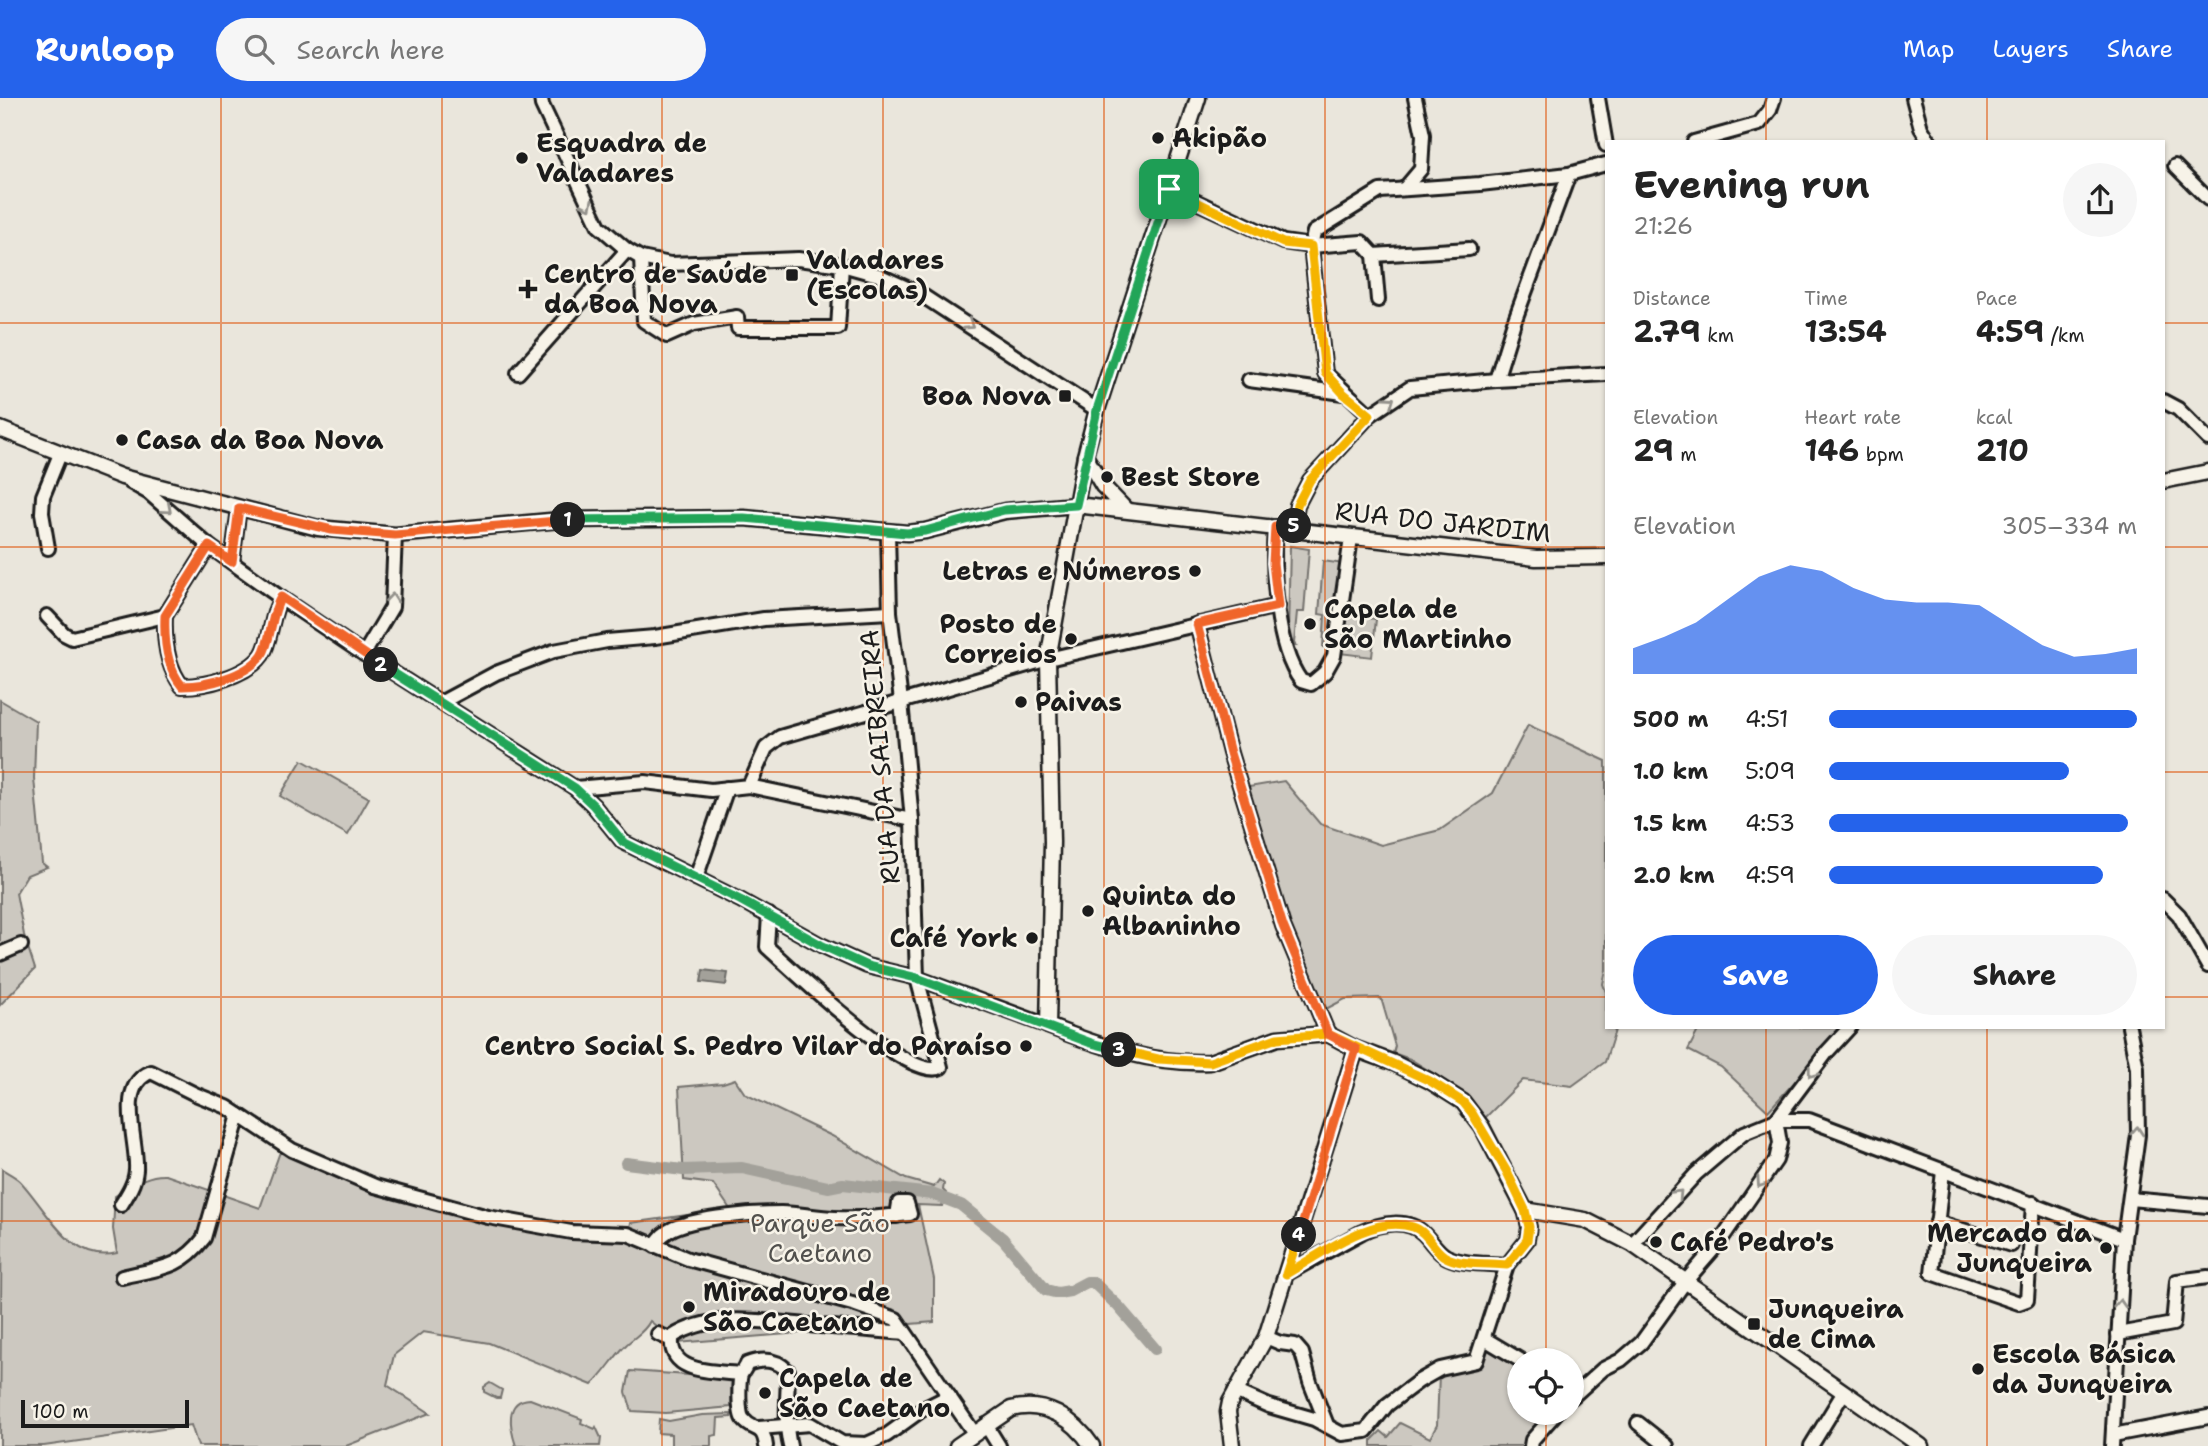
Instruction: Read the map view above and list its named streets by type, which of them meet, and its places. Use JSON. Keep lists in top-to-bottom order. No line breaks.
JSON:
{"streets":{"main road":["RUA DO JARDIM"],"street":["RUA DA SAIBREIRA"]},"crossings":[["RUA DO JARDIM","RUA DA SAIBREIRA"]],"parks":["Parque São Caetano"],"places":{"other":["Akipão","Esquadra de Valadares","Casa da Boa Nova","Best Store","Letras e Números","Capela de São Martinho","Posto de Correios","Paivas","Quinta do Albaninho","Café York","Centro Social S. Pedro Vilar do Paraíso","Café Pedro's","Mercado da Junqueira","Miradouro de São Caetano","Escola Básica da Junqueira","Capela de São Caetano"],"transit":["Valadares (Escolas)","Boa Nova","Junqueira de Cima"],"health":["Centro de Saúde da Boa Nova"]},"scale_bar":"100 m","page":{"header":"Runloop","search":"Search here","nav":["Map","Layers","Share"],"heading":["Evening run","21:26"],"stats":[["Distance","2.79 km"],["Time","13:54"],["Pace","4:59 /km"],["Elevation","29 m"],["Heart rate","146 bpm"],["kcal","210"]],"chart":["Elevation","305–334 m"],"pins":["1","5","2","3","4"],"list":[{"name":"500 m","note":"4:51"},{"name":"1.0 km","note":"5:09"},{"name":"1.5 km","note":"4:53"},{"name":"2.0 km","note":"4:59"}],"buttons":["Save","Share"],"scale":"100 m"}}
